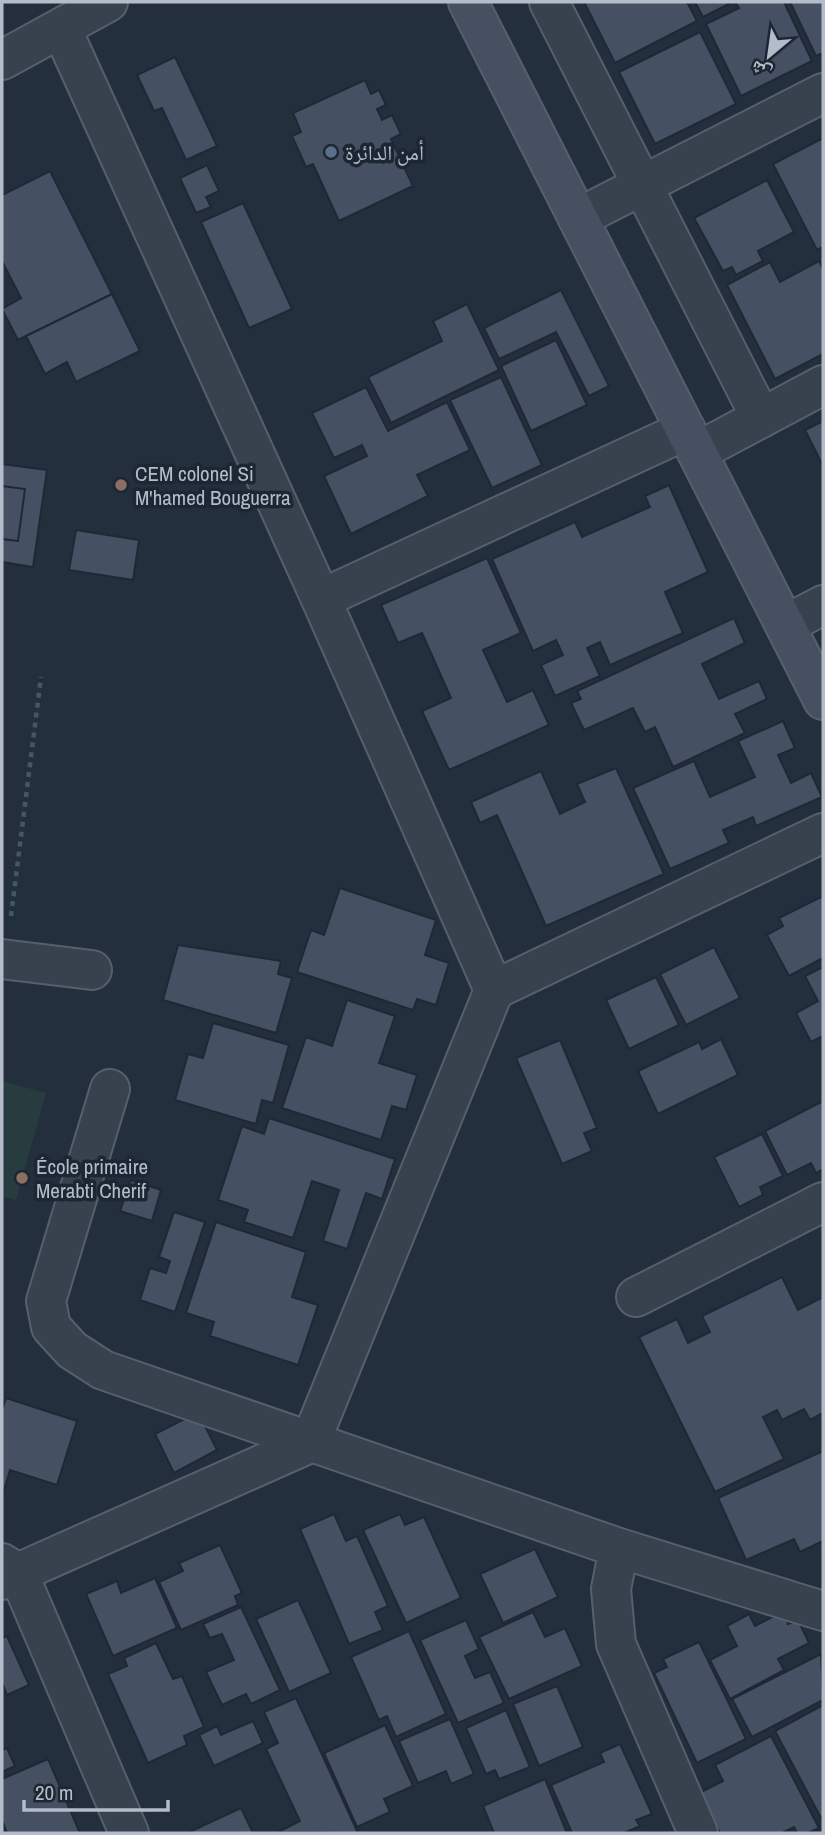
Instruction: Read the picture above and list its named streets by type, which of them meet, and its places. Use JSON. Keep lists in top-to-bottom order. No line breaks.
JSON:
{"places":["أمن الدائرة","CEM colonel Si M'hamed Bouguerra","École primaire Merabti Cherif"],"scale_bar":"20 m","north":"bottom left"}
